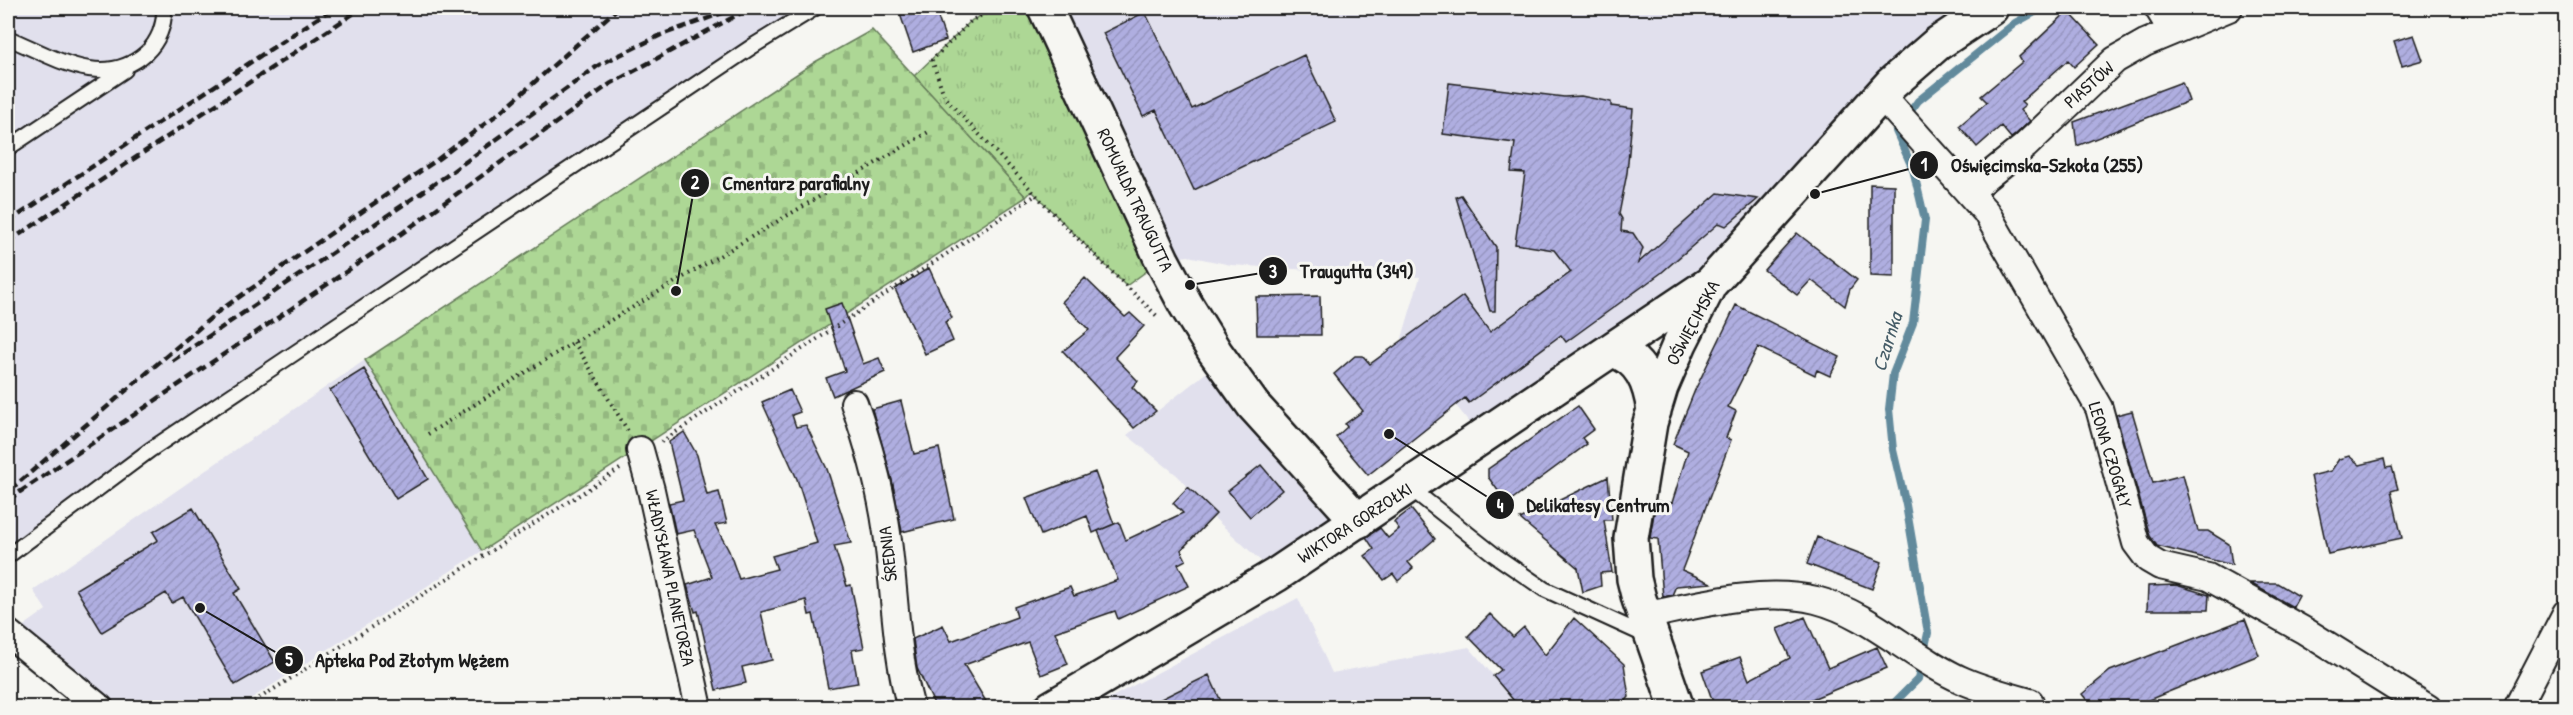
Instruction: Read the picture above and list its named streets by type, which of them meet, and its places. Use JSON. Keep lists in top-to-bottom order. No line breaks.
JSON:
{"streets":{"main road":["ROMUALDA TRAUGUTTA","OŚWIĘCIMSKA","WIKTORA GORZOŁKI"],"street":["PIASTÓW","LEONA CZOGAŁY","ŚREDNIA","WŁADYSŁAWA PLANETORZA"]},"crossings":[["PIASTÓW","LEONA CZOGAŁY"],["ROMUALDA TRAUGUTTA","WIKTORA GORZOŁKI"],["OŚWIĘCIMSKA","LEONA CZOGAŁY"],["OŚWIĘCIMSKA","WIKTORA GORZOŁKI"]],"water":["Czarnka"],"places":["Oświęcimska-Szkoła (255)","Traugutta (349)","Cmentarz parafialny","Delikatesy Centrum","Apteka Pod Złotym Wężem"]}
